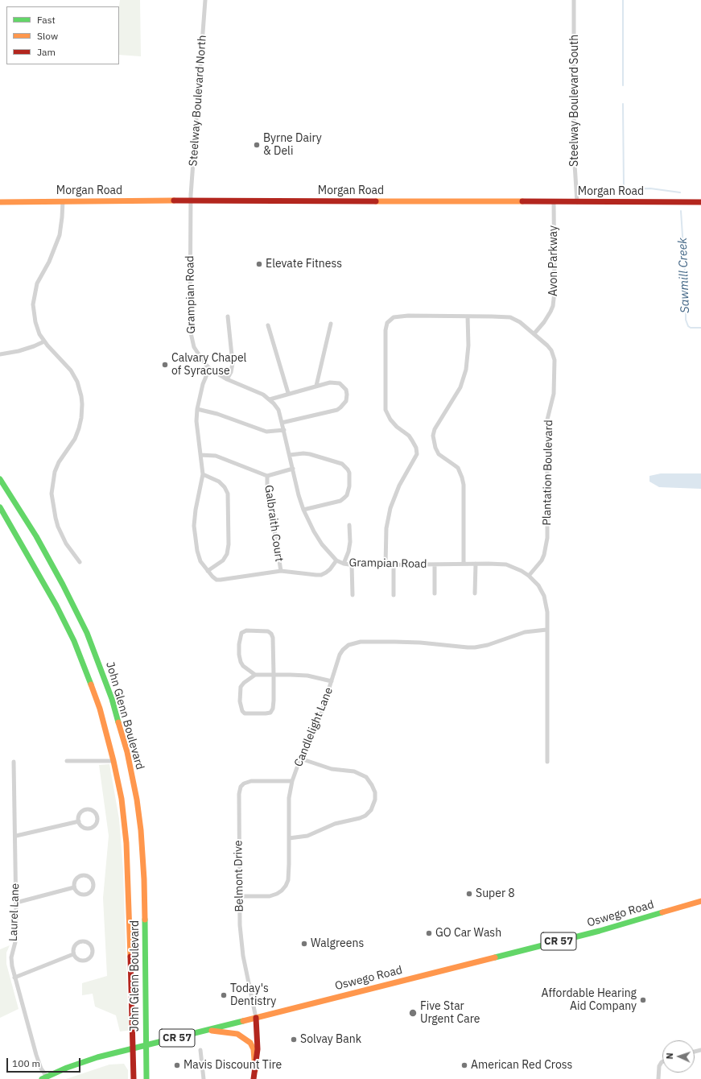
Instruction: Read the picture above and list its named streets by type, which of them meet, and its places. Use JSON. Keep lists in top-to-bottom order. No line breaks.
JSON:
{"streets":{"main road":["Morgan Road","John Glenn Boulevard","Oswego Road","CR 57"],"street":["Steelway Boulevard North","Steelway Boulevard South","Avon Parkway","Grampian Road","Plantation Boulevard","Galbraith Court","Candlelight Lane","Belmont Drive","Laurel Lane"]},"crossings":[["Steelway Boulevard North","Morgan Road"],["Steelway Boulevard North","Grampian Road"],["Steelway Boulevard South","Morgan Road"],["Morgan Road","Avon Parkway"],["Morgan Road","Grampian Road"],["Avon Parkway","Plantation Boulevard"],["Grampian Road","Plantation Boulevard"],["Grampian Road","Candlelight Lane"],["John Glenn Boulevard","Oswego Road"],["Candlelight Lane","Belmont Drive"],["Belmont Drive","Oswego Road"],["Laurel Lane","Oswego Road"]],"water":["Sawmill Creek"],"places":["Byrne Dairy & Deli","Elevate Fitness","Calvary Chapel of Syracuse","Super 8","GO Car Wash","Walgreens","Today's Dentistry","Affordable Hearing Aid Company","Five Star Urgent Care","Solvay Bank","Mavis Discount Tire","American Red Cross"],"legend":["Fast","Slow","Jam"],"scale_bar":"100 m","north":"left"}
